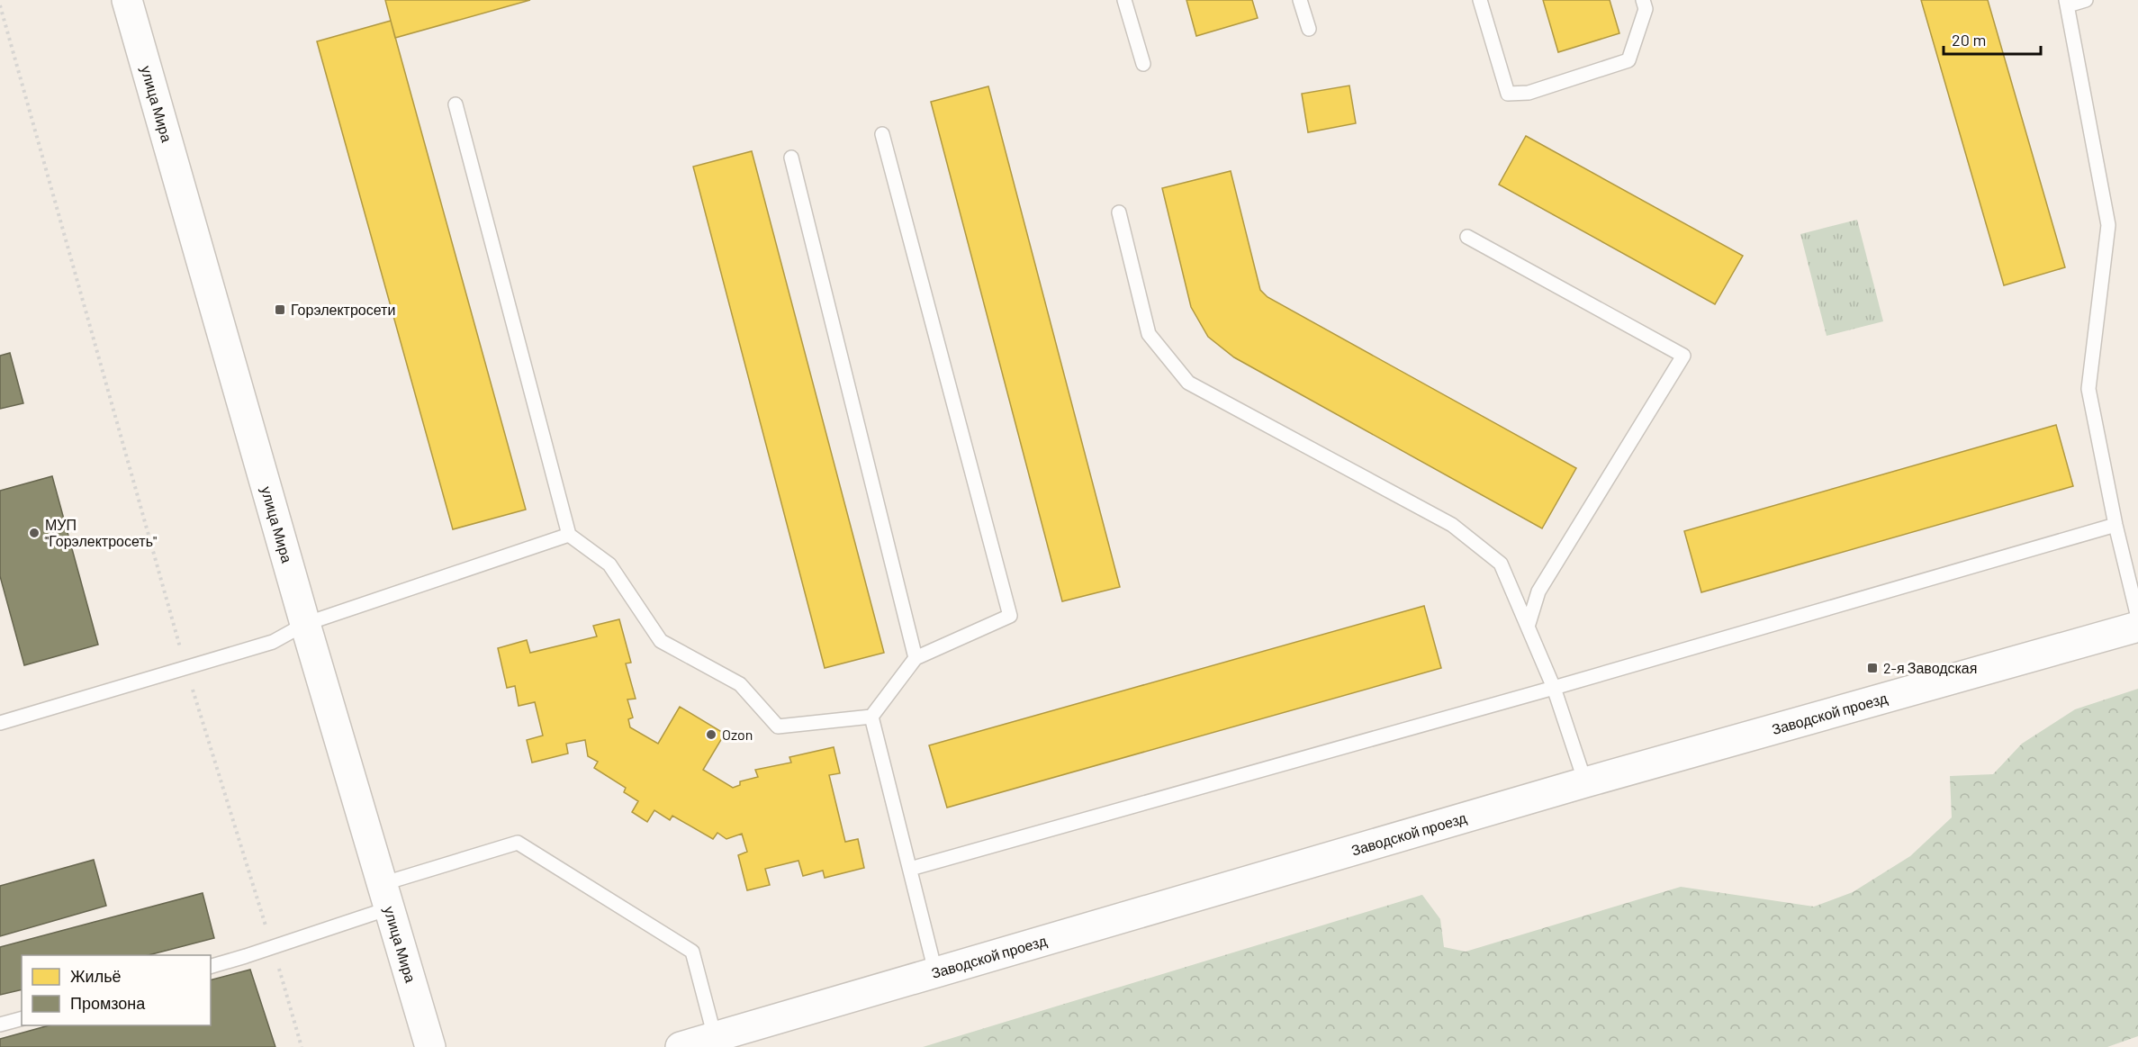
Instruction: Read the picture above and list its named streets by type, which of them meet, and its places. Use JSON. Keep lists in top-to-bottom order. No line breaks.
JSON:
{"streets":{"main road":["улица Мира","Заводской проезд"]},"places":{"transit":["Горэлектросети","2-я Заводская"],"other":["МУП \"Горэлектросеть\"","Ozon"]},"legend":["Жильё","Промзона"],"scale_bar":"20 m"}
